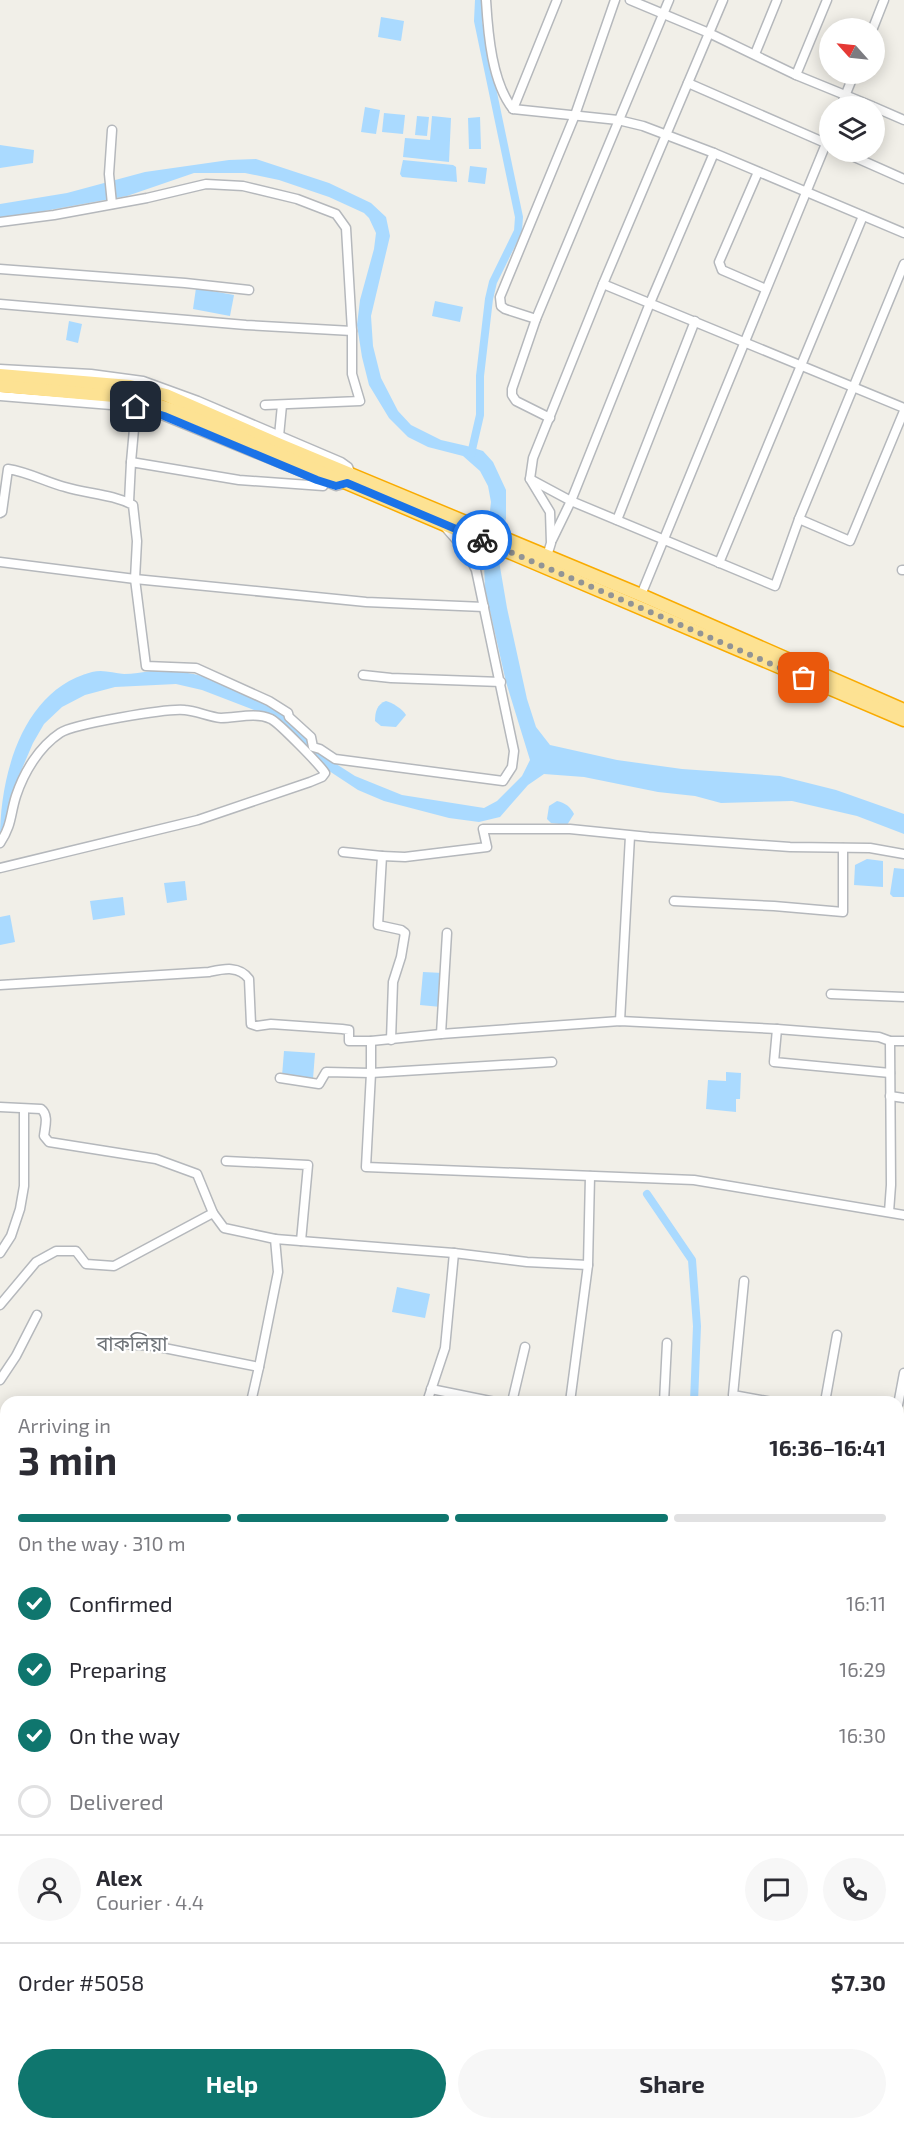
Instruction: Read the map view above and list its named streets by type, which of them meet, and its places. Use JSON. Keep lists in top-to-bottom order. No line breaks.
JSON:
{"districts":["বাকলিয়া"],"north":"top left","page":{"heading":["3 min","Arriving in","16:36–16:41"],"panel":["Alex","Courier · 4.4","Order #5058","$7.30"],"bar":"On the way · 310 m","list":[["Confirmed","16:11"],["Preparing","16:29"],["On the way","16:30"],"Delivered"],"buttons":["Help","Share"]}}
